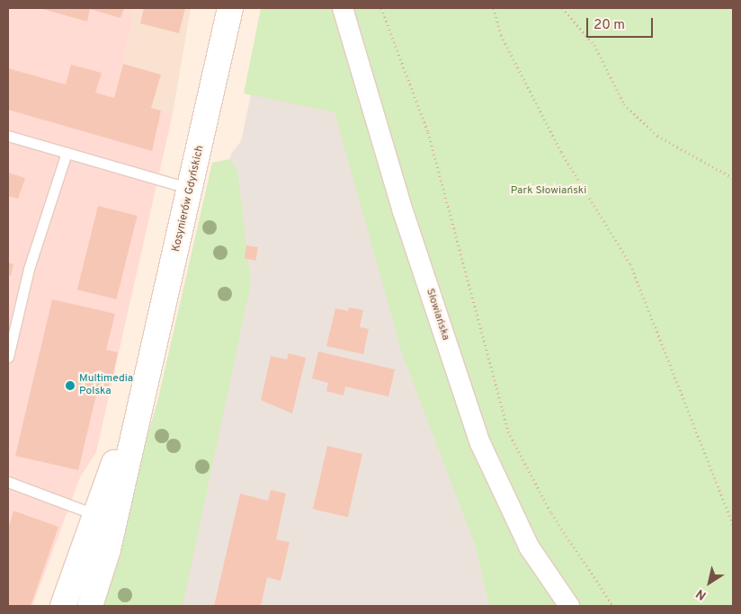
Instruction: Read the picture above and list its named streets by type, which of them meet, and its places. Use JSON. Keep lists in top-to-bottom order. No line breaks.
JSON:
{"streets":{"street":["Kosynierów Gdyńskich","Słowiańska"]},"parks":["Park Słowiański"],"places":["Multimedia Polska"],"scale_bar":"20 m","north":"bottom left"}
